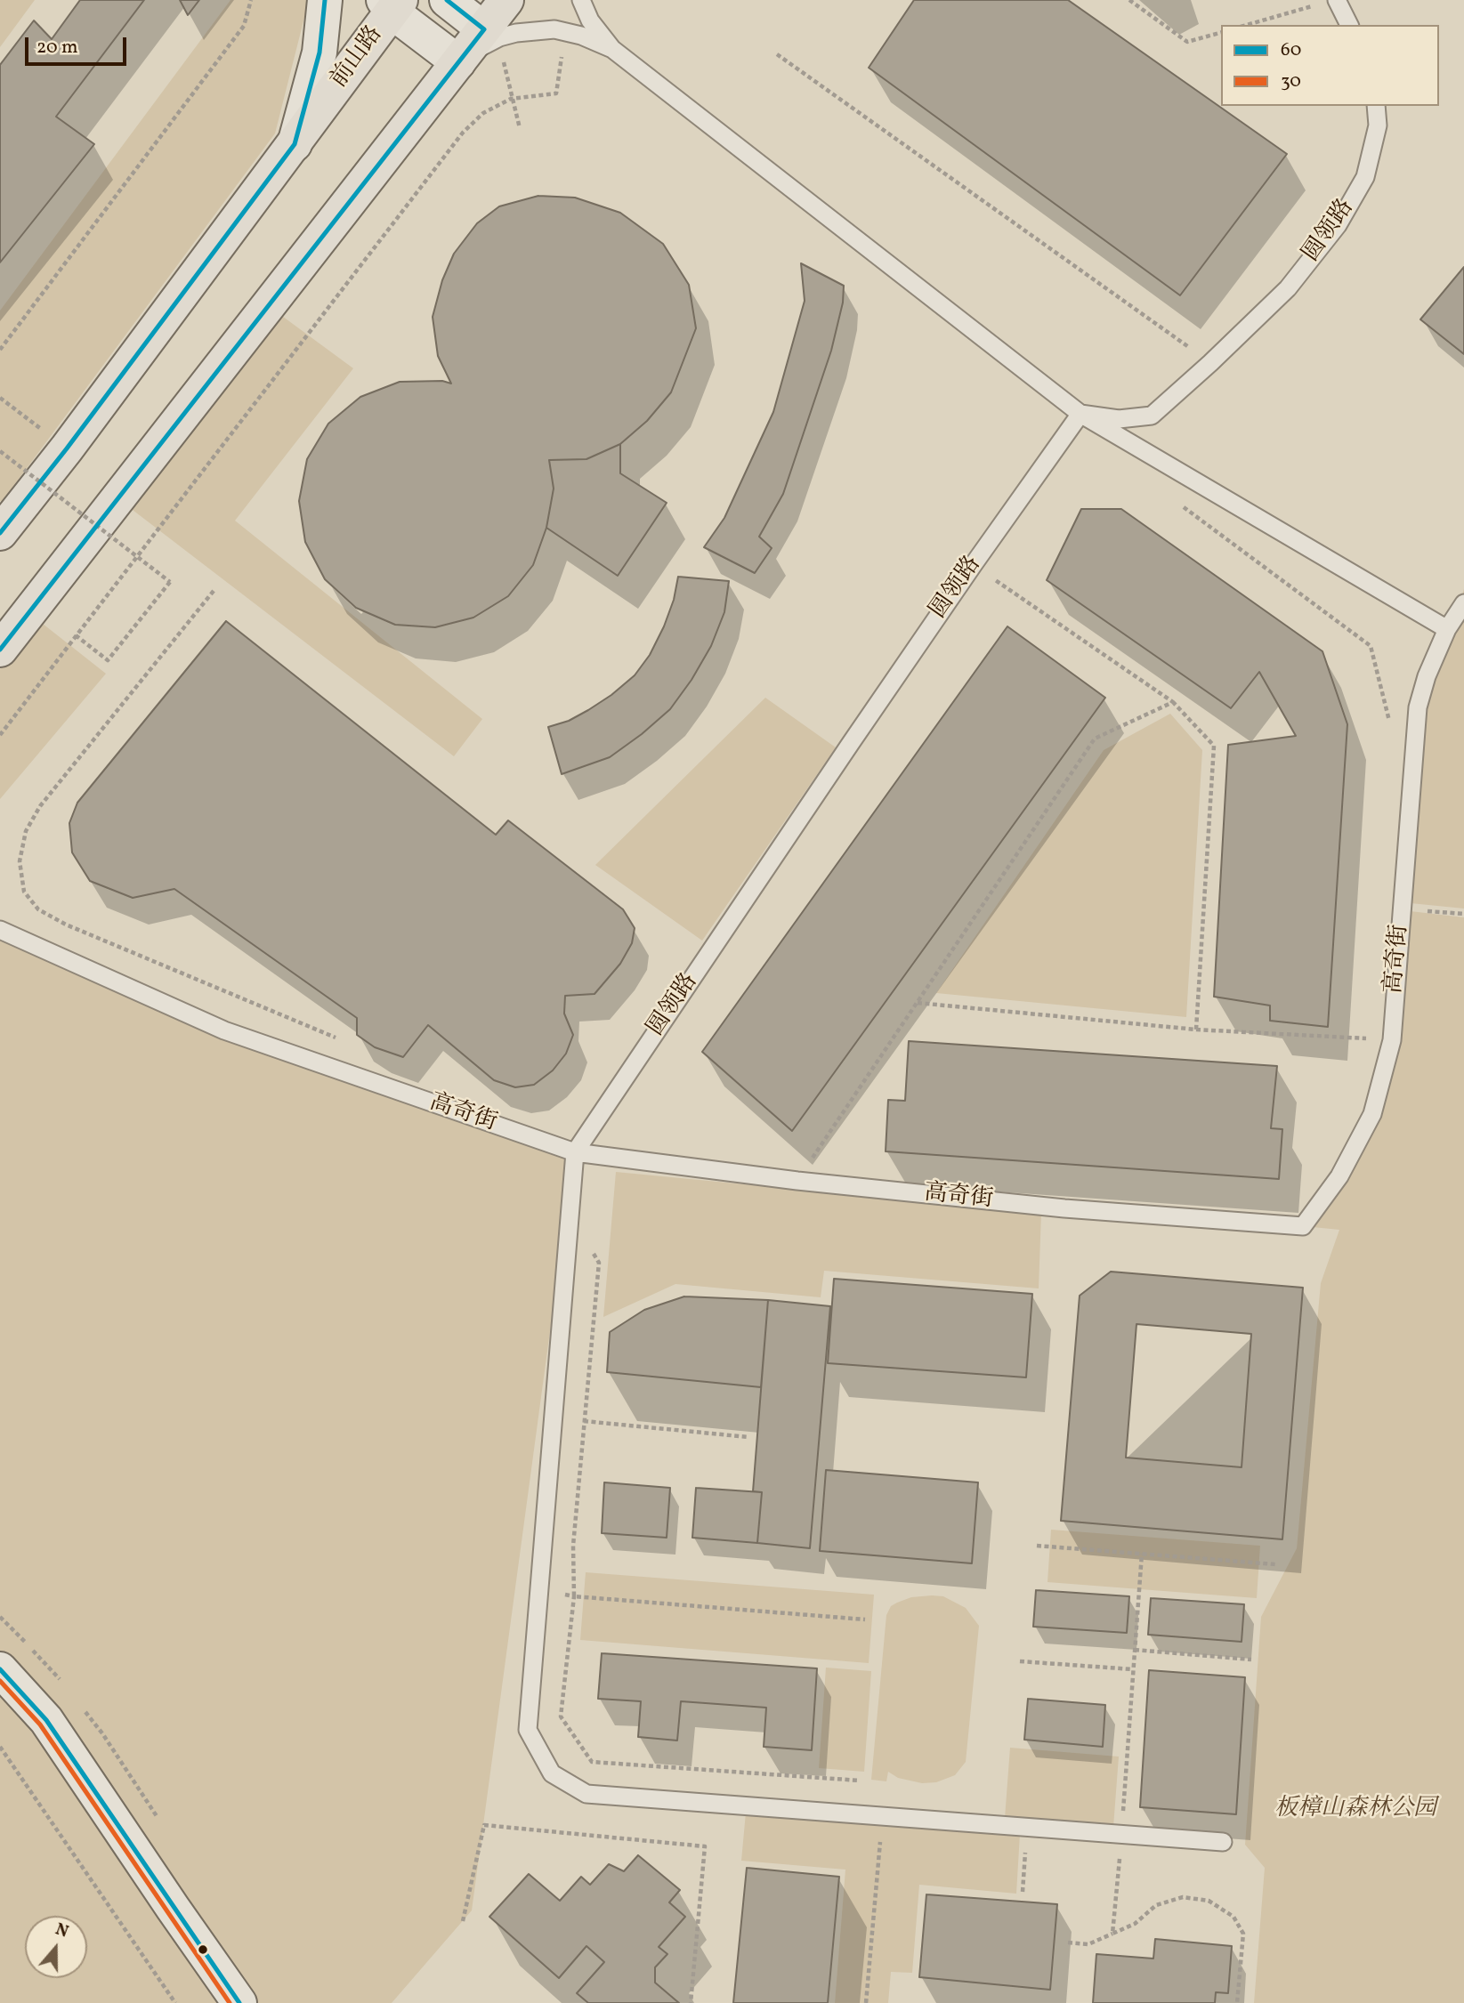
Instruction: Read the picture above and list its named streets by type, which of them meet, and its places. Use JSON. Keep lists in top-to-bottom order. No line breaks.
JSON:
{"streets":{"main road":["前山路"],"lane":["圆领路","高奇街"]},"crossings":[["圆领路","高奇街"]],"parks":["板樟山森林公园"],"lines":["transit line 60","transit line 30"],"legend":["60","30"],"scale_bar":"20 m","north":"top"}
